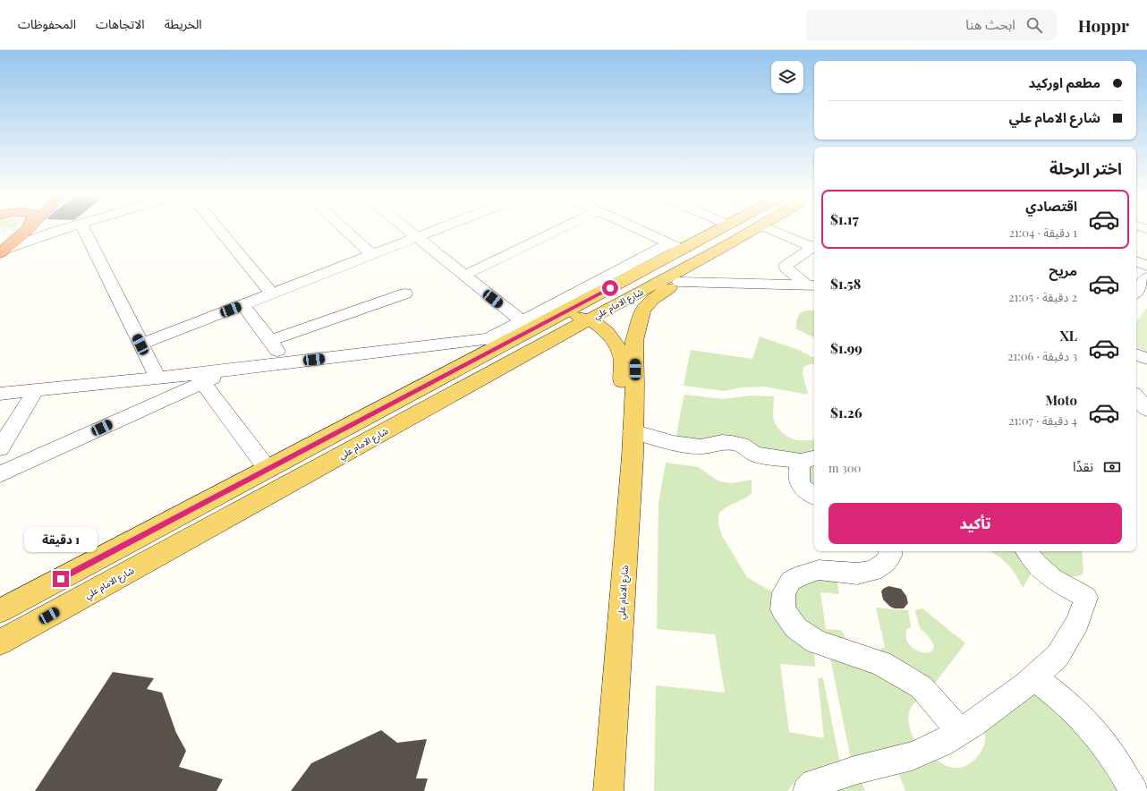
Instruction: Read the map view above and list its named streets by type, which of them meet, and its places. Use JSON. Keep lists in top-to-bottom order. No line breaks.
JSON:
{"streets":{"main road":["شارع الامام علي"]},"page":{"header":"Hoppr","search":"ابحث هنا","nav":["الخريطة","الاتجاهات","المحفوظات"],"banner":["مطعم اوركيد","شارع الامام علي"],"heading":"اختر الرحلة","list":[{"name":"اقتصادي","note":"1 دقيقة · 21:04","value":"$1.17"},{"name":"مريح","note":"2 دقيقة · 21:05","value":"$1.58"},{"name":"XL","note":"3 دقيقة · 21:06","value":"$1.99"},{"name":"Moto","note":"4 دقيقة · 21:07","value":"$1.26"}],"pay":["نقدًا","300 m"],"buttons":"تأكيد","bubble":"1 دقيقة"}}
